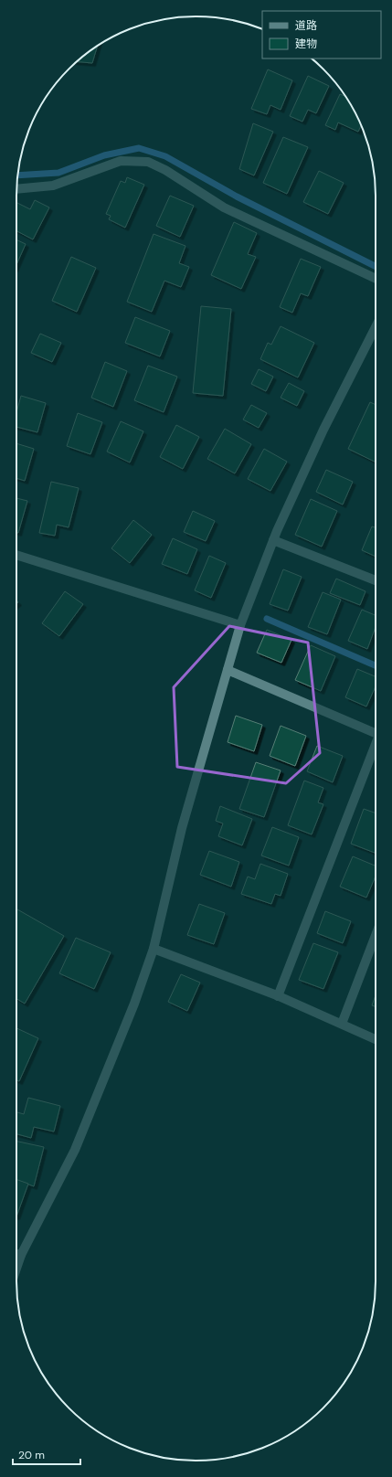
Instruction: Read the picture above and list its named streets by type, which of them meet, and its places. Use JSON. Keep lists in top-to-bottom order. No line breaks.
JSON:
{"legend":["道路","建物"],"scale_bar":"20 m"}
